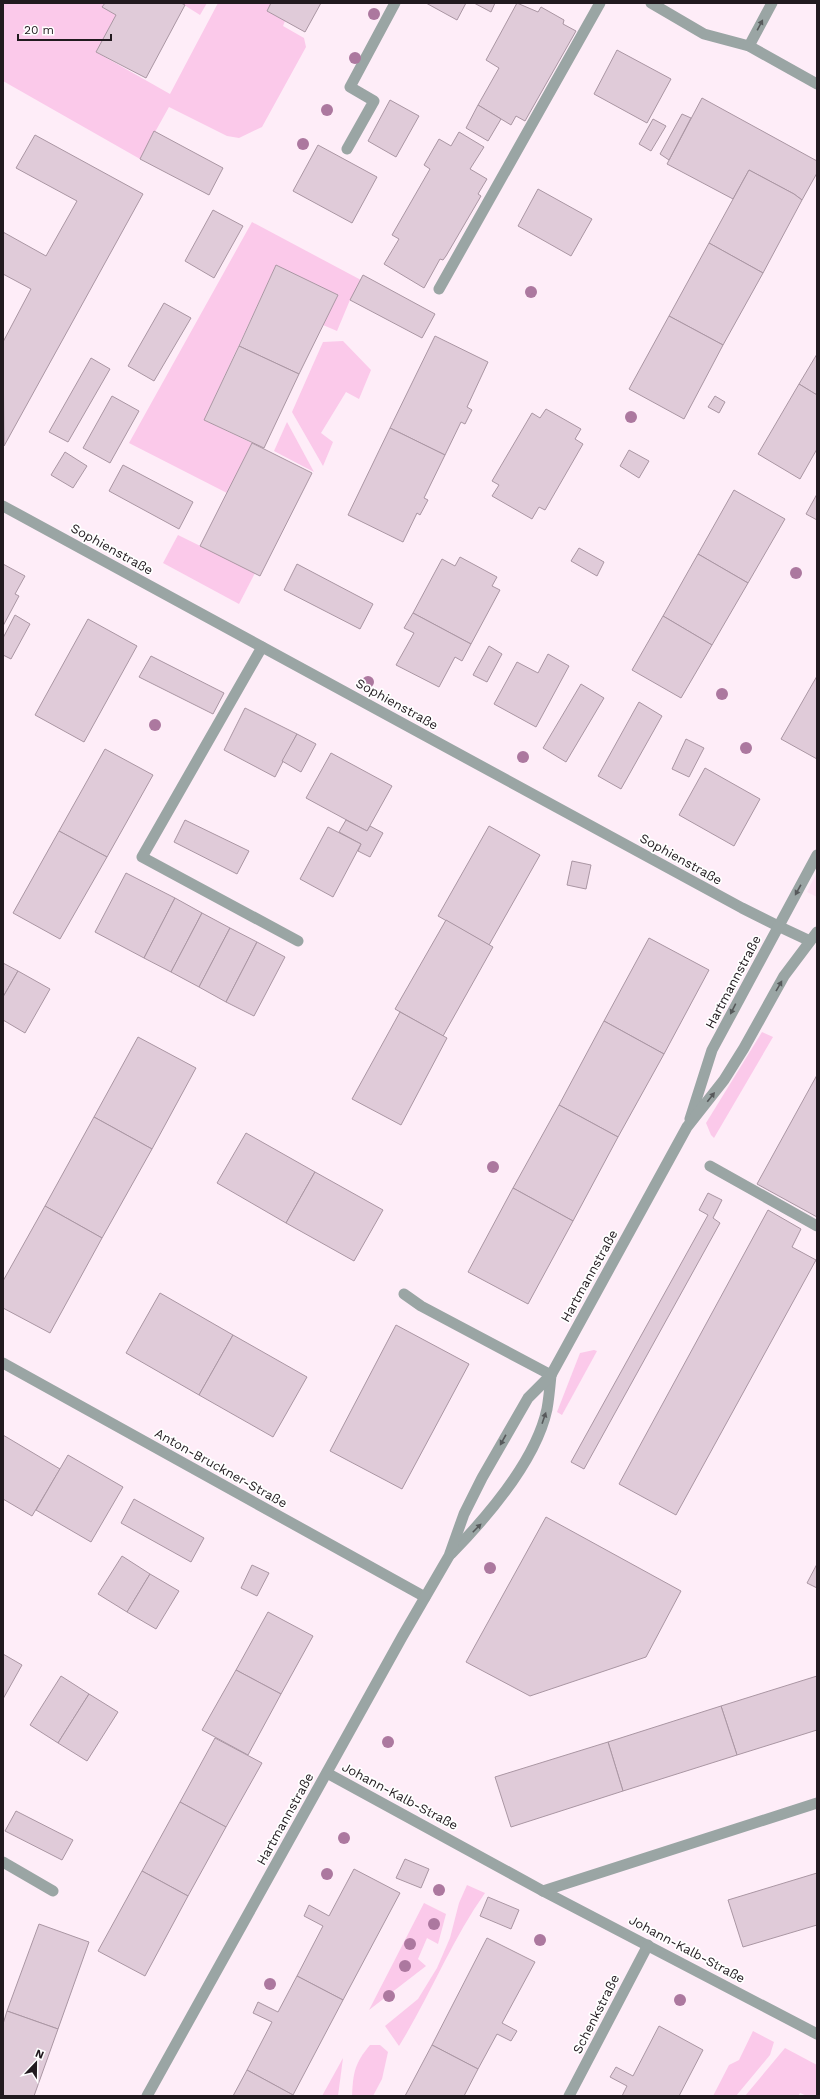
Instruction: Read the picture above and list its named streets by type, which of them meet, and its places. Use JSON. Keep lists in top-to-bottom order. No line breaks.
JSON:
{"streets":{"street":["Sophienstraße","Hartmannstraße","Anton-Bruckner-Straße","Johann-Kalb-Straße","Schenkstraße"]},"crossings":[["Sophienstraße","Hartmannstraße"],["Hartmannstraße","Anton-Bruckner-Straße"],["Hartmannstraße","Johann-Kalb-Straße"],["Johann-Kalb-Straße","Schenkstraße"]],"scale_bar":"20 m","north":"top"}
